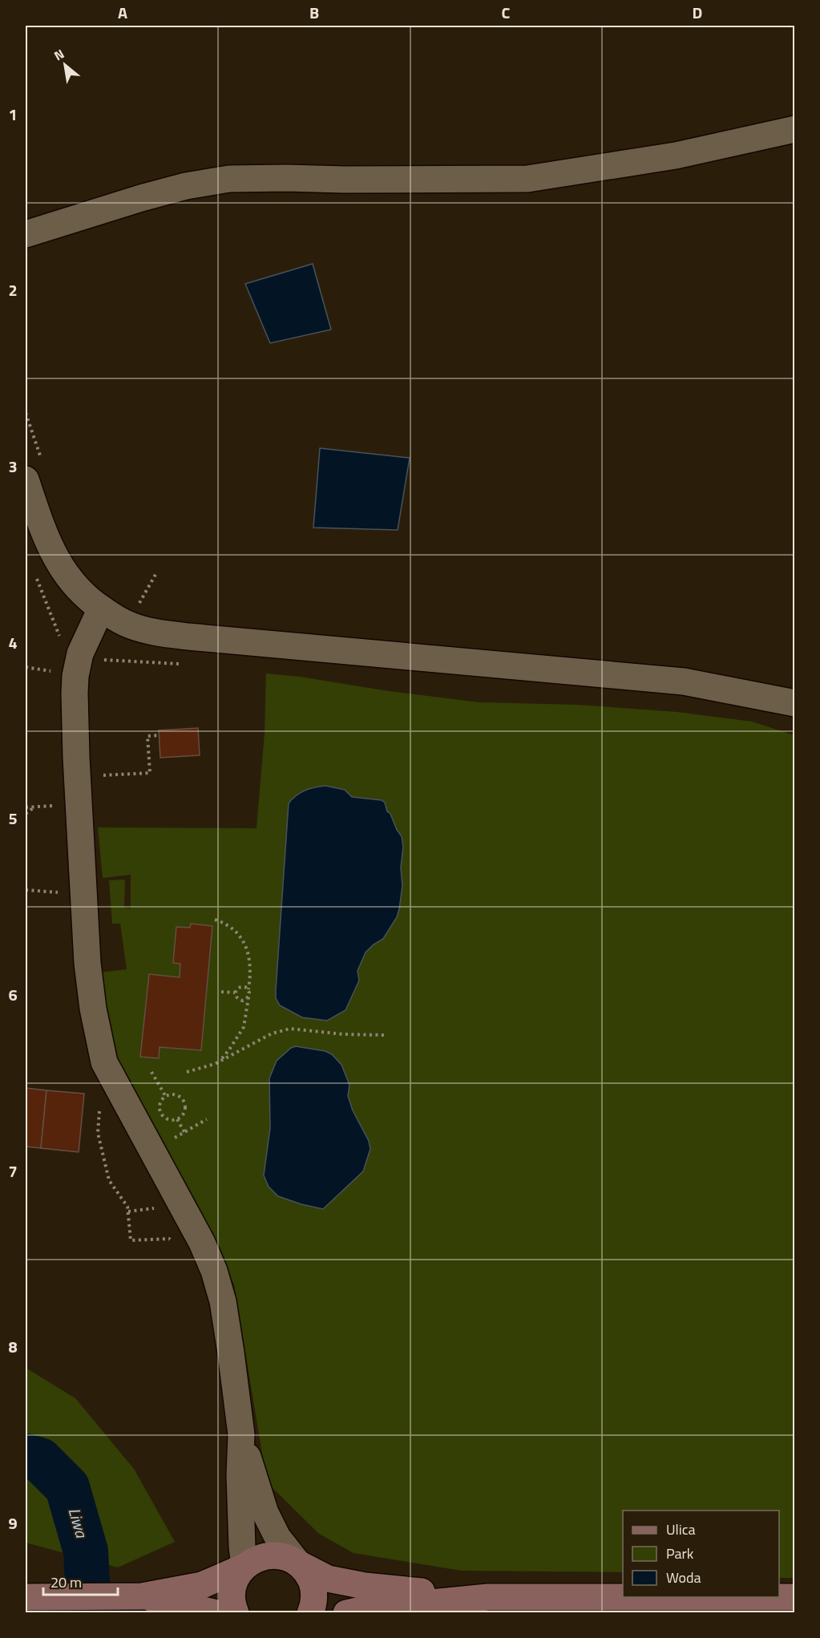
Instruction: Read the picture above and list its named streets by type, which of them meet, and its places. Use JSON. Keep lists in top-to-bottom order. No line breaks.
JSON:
{"water":["Liwa"],"legend":["Ulica","Park","Woda"],"scale_bar":"20 m","north":"top left","grid":{"columns":["A","B","C","D"],"rows":["1","2","3","4","5","6","7","8","9"]}}
